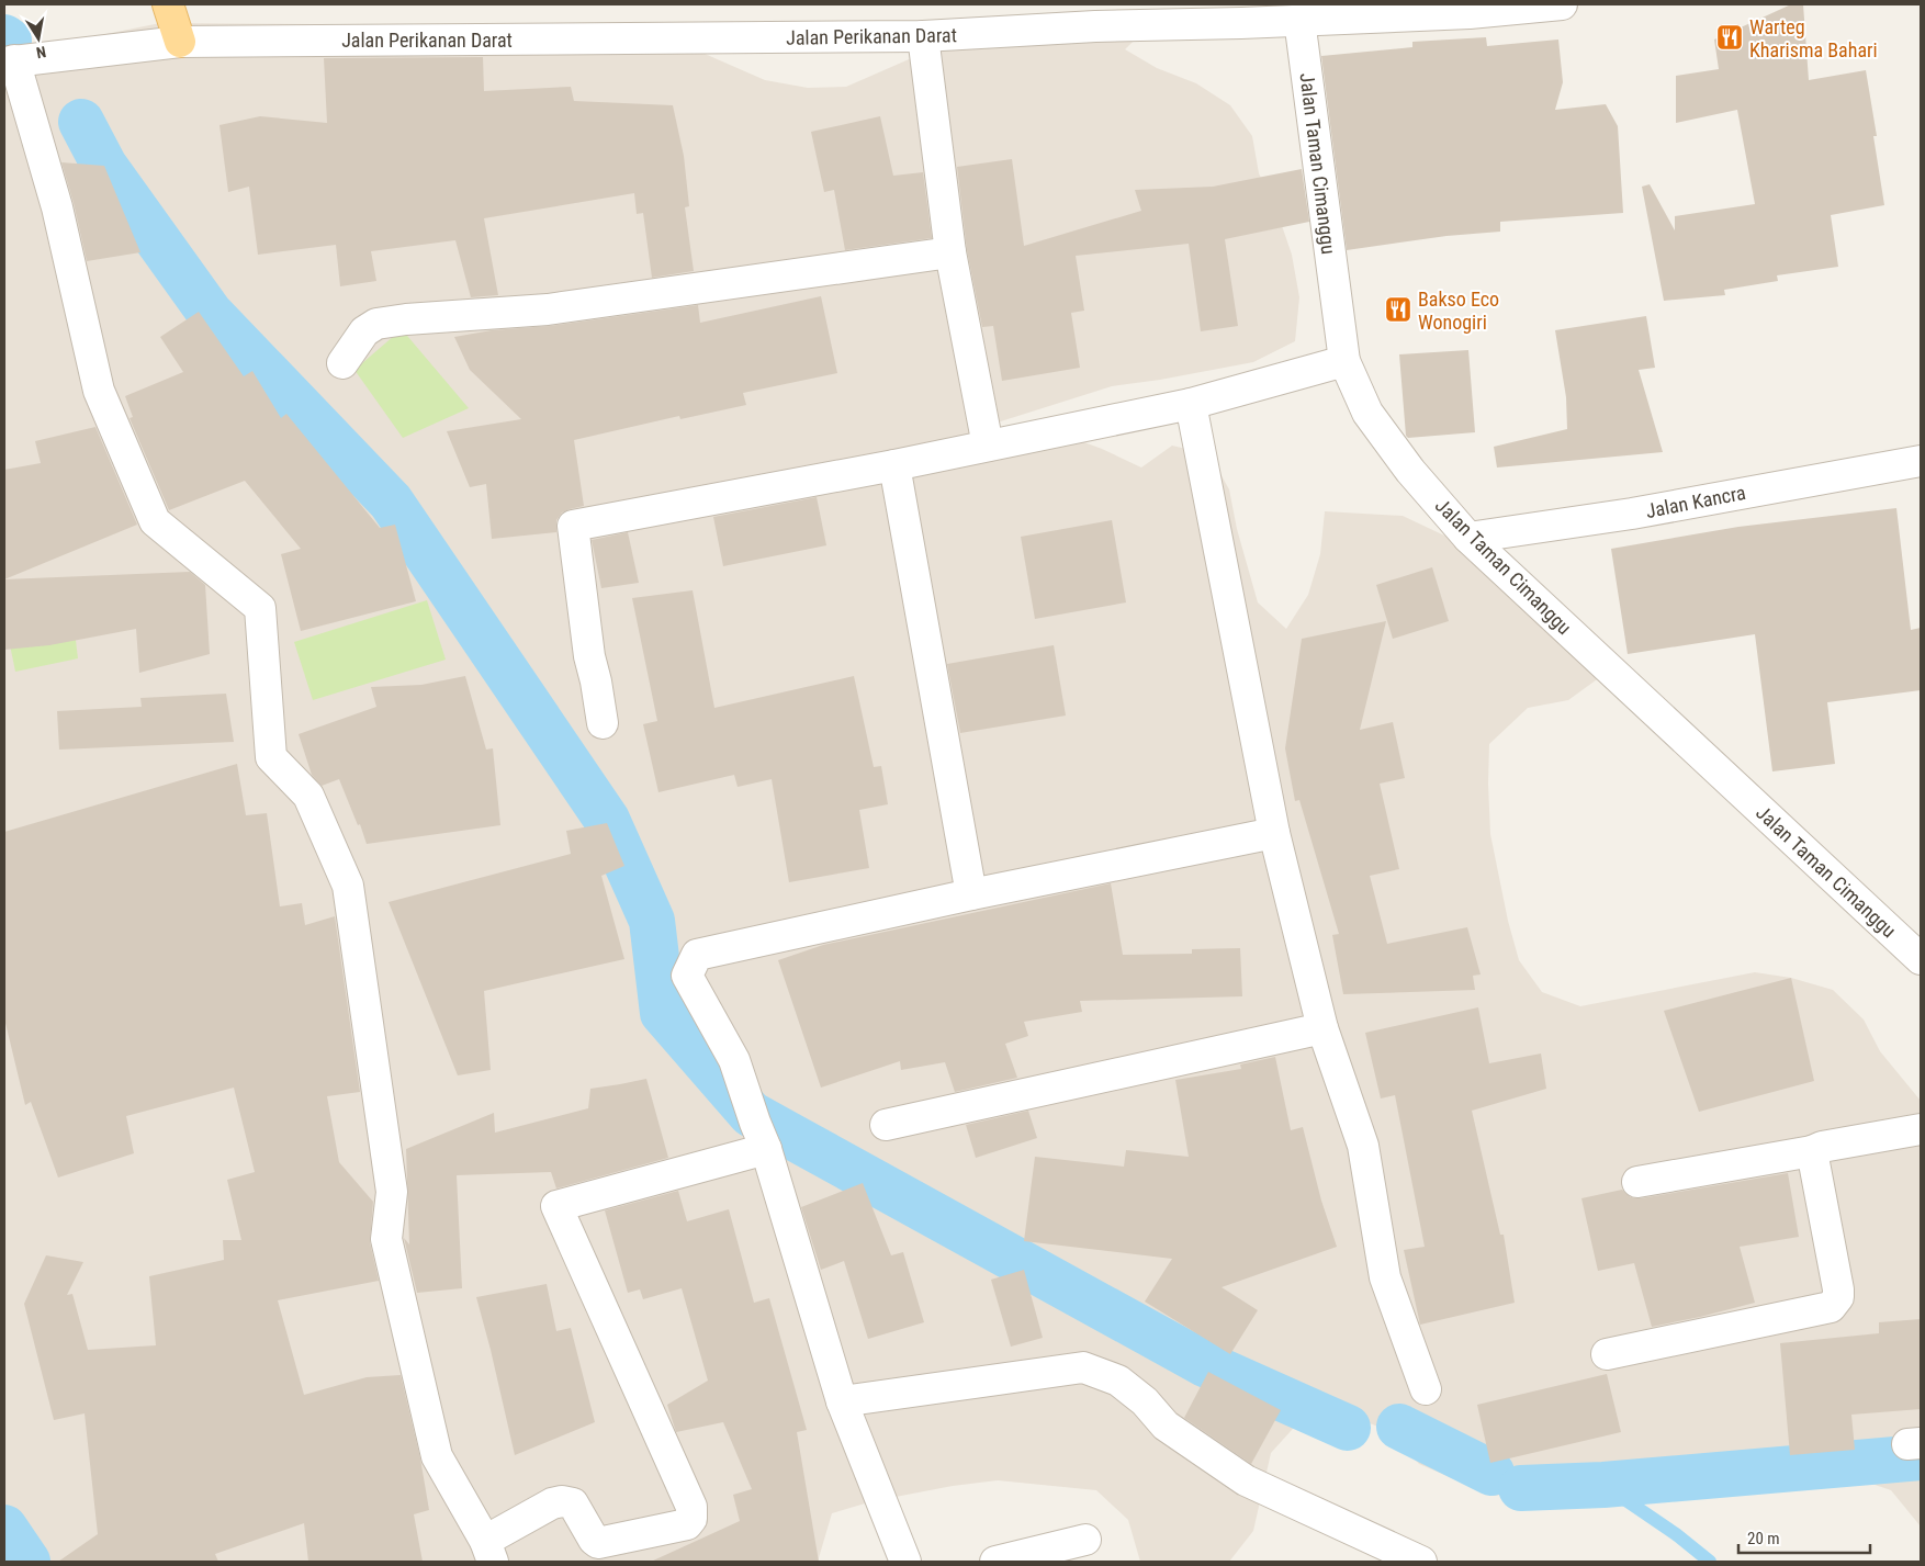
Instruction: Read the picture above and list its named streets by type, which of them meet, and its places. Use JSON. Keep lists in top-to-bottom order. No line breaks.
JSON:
{"streets":{"street":["Jalan Perikanan Darat","Jalan Taman Cimanggu","Jalan Kancra"]},"crossings":[["Jalan Perikanan Darat","Jalan Taman Cimanggu"],["Jalan Taman Cimanggu","Jalan Kancra"]],"places":{"restaurant":["Warteg Kharisma Bahari","Bakso Eco Wonogiri"]},"scale_bar":"20 m","north":"bottom"}
